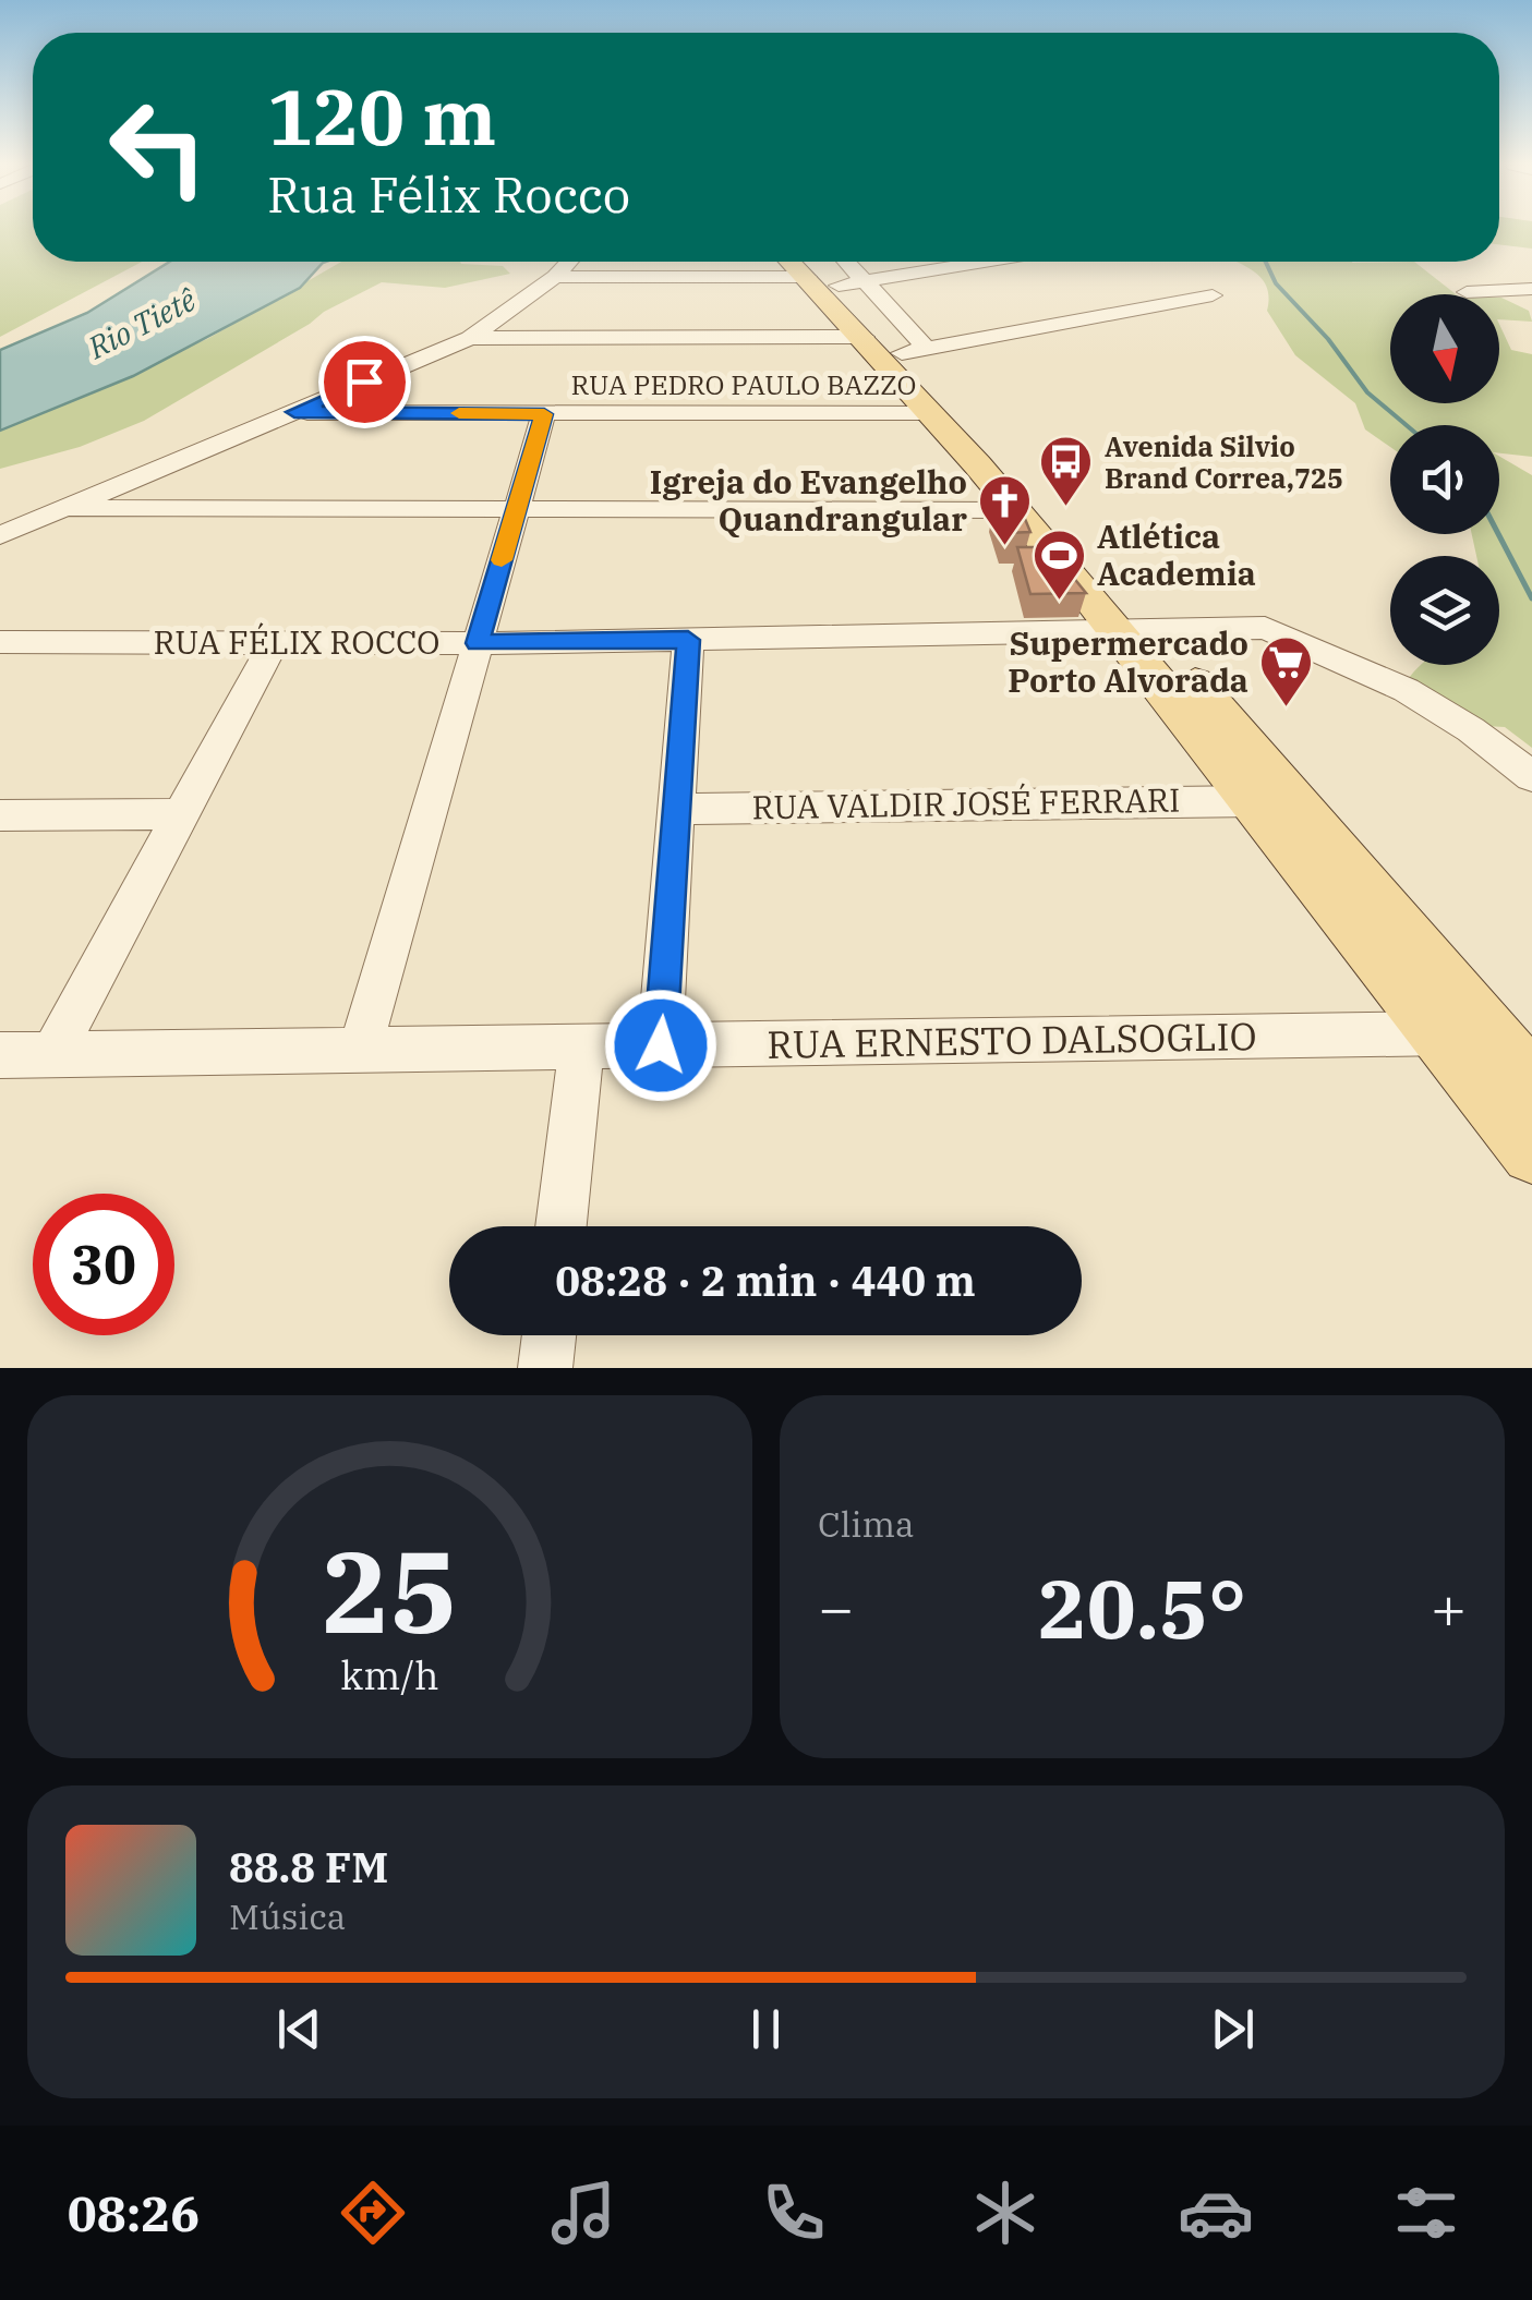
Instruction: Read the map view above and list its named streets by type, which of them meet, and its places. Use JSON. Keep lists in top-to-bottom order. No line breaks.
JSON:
{"streets":{"street":["RUA PEDRO PAULO BAZZO","RUA FÉLIX ROCCO","RUA VALDIR JOSÉ FERRARI","RUA ERNESTO DALSOGLIO"]},"water":["Rio Tietê"],"places":{"bus stop":["Avenida Silvio Brand Correa,725"],"church":["Igreja do Evangelho Quandrangular"],"sports":["Atlética Academia"],"supermarket":["Supermercado Porto Alvorada"]},"north":"bottom","page":{"turn":["120 m","Rua Félix Rocco"],"limit":"30","trip":"08:28 · 2 min · 440 m","tile":"Clima","heat":["−","20.5°","+"],"song":["88.8 FM","Música"],"tabs":"08:26","gauge":["25","km/h"]}}
